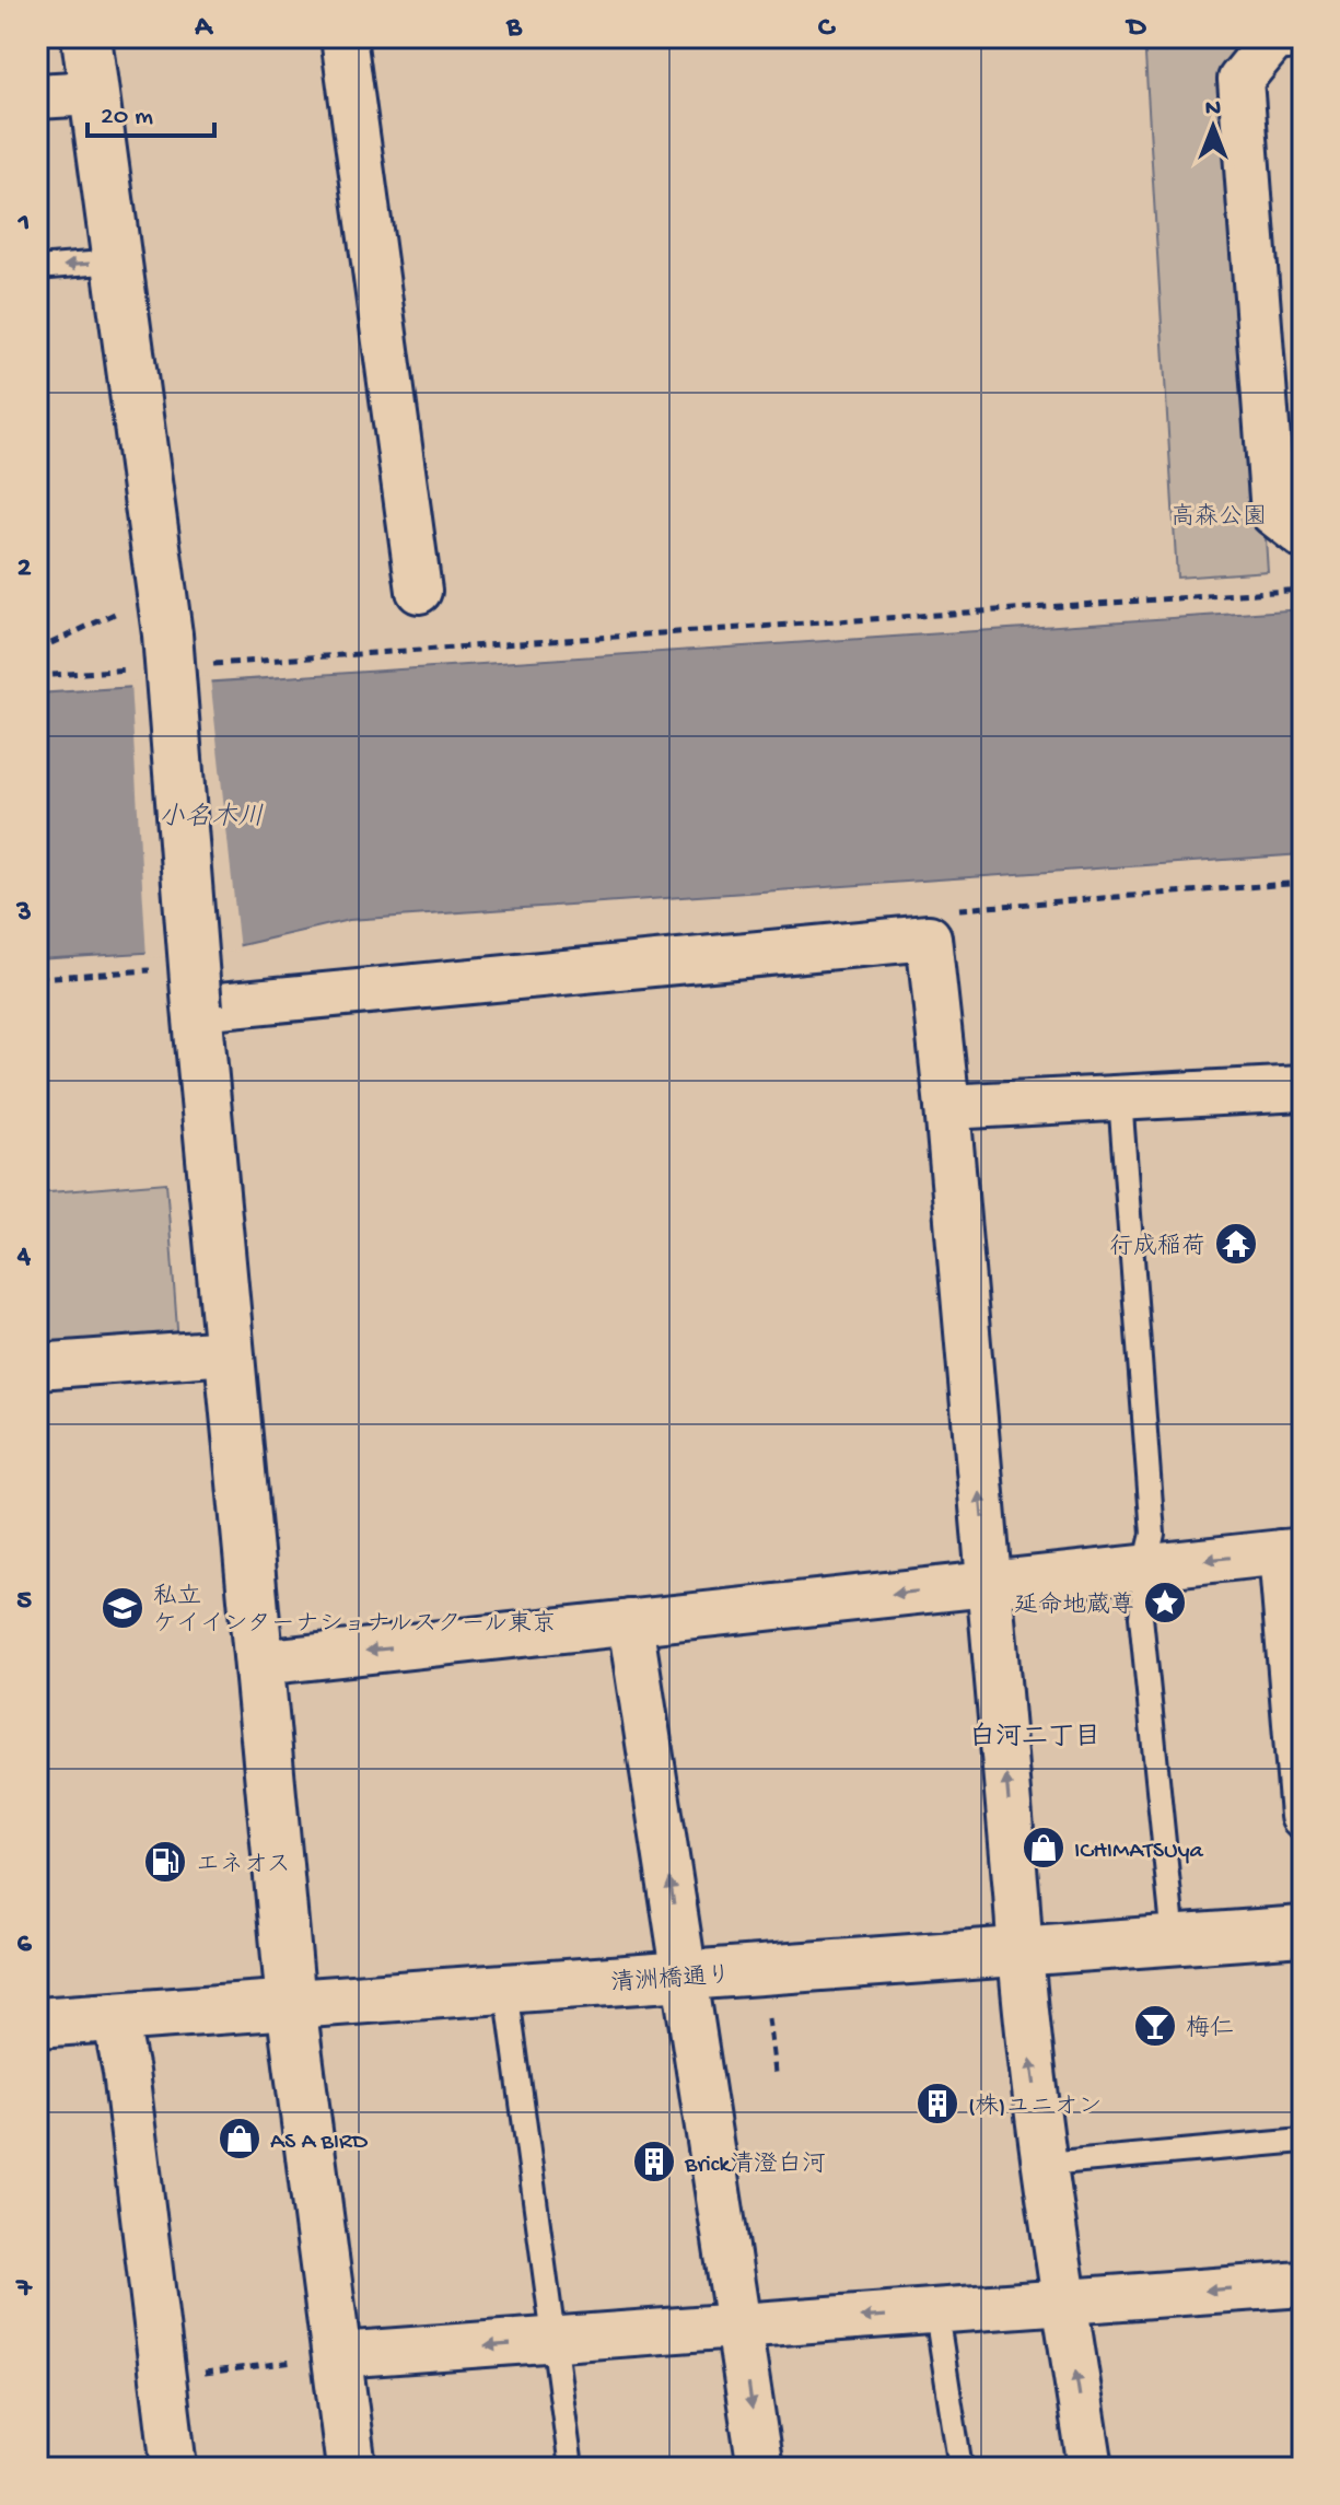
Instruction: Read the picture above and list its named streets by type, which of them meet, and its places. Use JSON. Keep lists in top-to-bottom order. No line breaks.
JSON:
{"streets":{"street":["清洲橋通り"]},"districts":["白河二丁目"],"water":["小名木川"],"parks":["高森公園"],"places":{"temple":["行成稲荷"],"place":["延命地蔵尊"],"school or university":["私立 ケイインターナショナルスクール東京"],"shop":["ICHIMATSUya","AS A BIRD"],"fuel station":["エネオス"],"bar":["梅仁"],"building":["(株)ユニオン","Brick清澄白河"]},"scale_bar":"20 m","north":"top","grid":{"columns":["A","B","C","D"],"rows":["1","2","3","4","5","6","7"]}}
